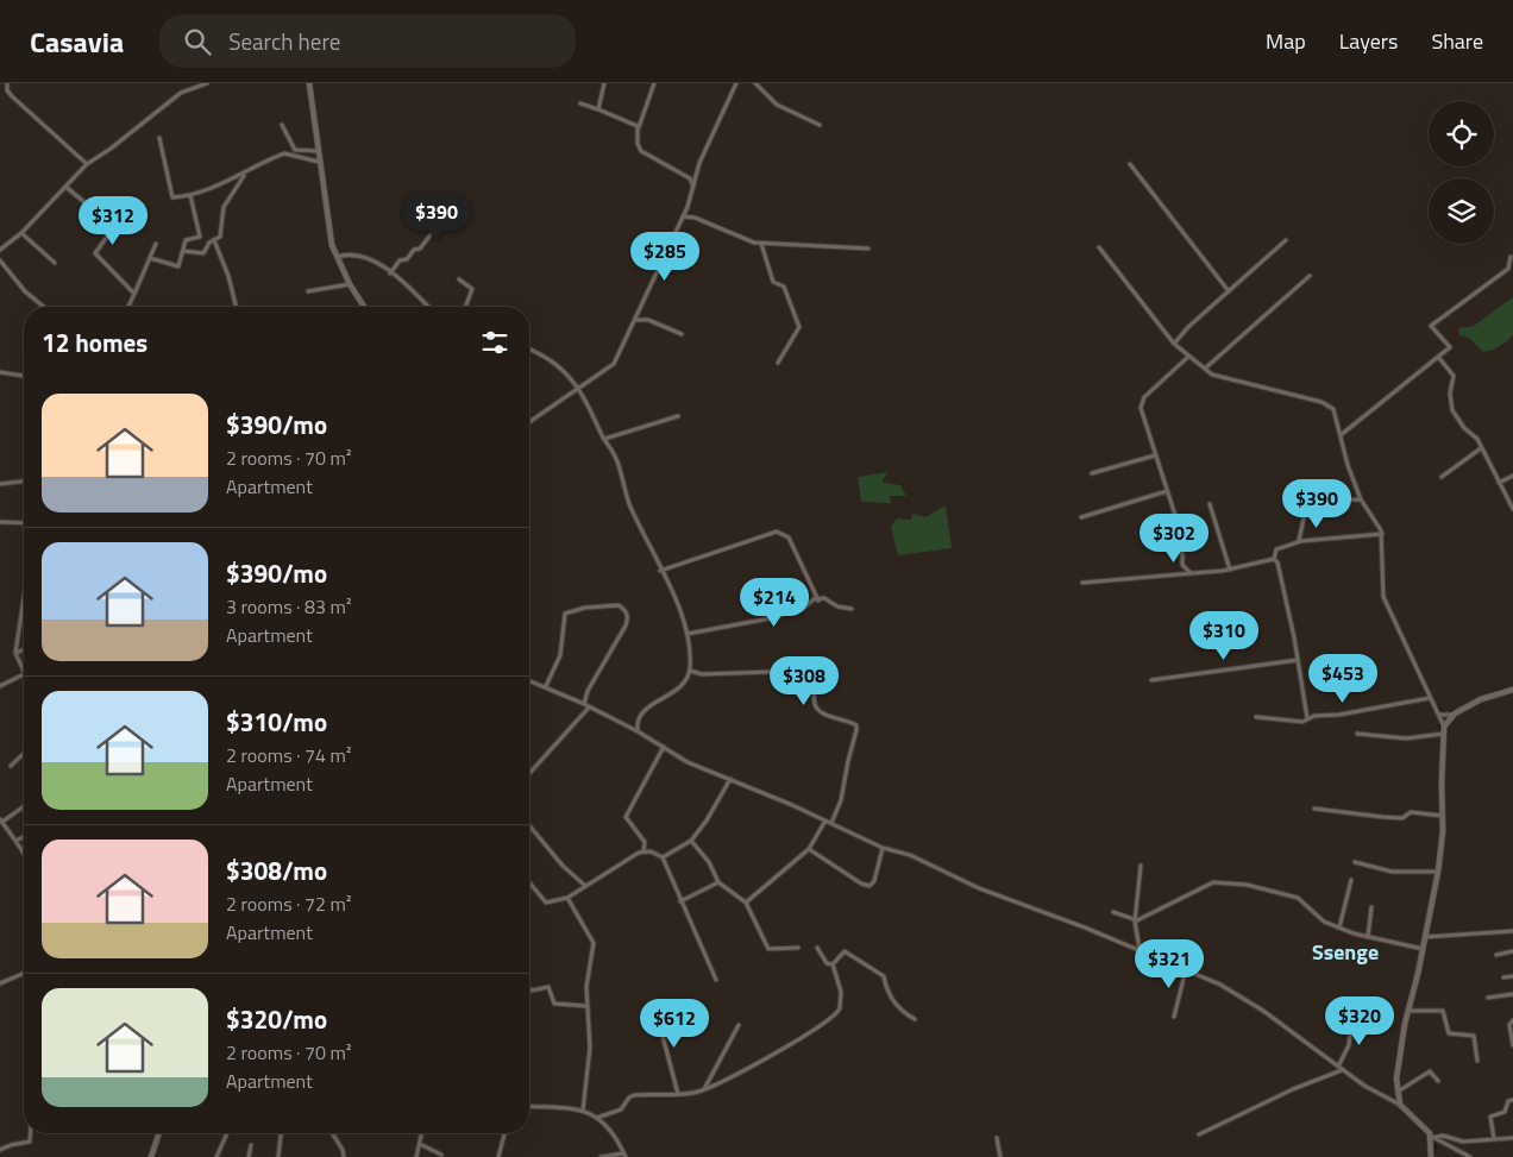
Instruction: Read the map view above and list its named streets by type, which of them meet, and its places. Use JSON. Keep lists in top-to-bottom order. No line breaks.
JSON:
{"districts":["Ssenge"],"page":{"header":"Casavia","search":"Search here","nav":["Map","Layers","Share"],"price":["$390","$312","$285","$390","$302","$214","$310","$453","$308","$321","$320","$612"],"heading":"12 homes","list":[{"name":"$390/mo","note":"2 rooms · 70 m² · Apartment"},{"name":"$390/mo","note":"3 rooms · 83 m² · Apartment"},{"name":"$310/mo","note":"2 rooms · 74 m² · Apartment"},{"name":"$308/mo","note":"2 rooms · 72 m² · Apartment"},{"name":"$320/mo","note":"2 rooms · 70 m² · Apartment"}]}}
